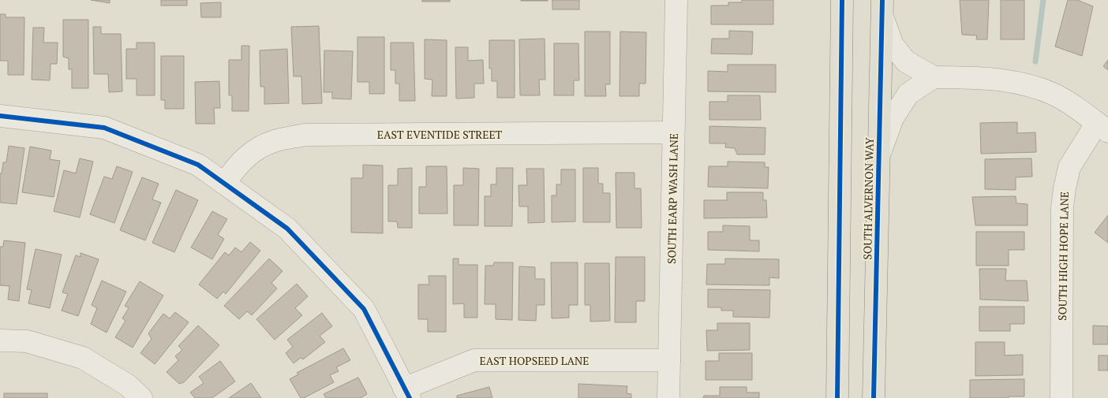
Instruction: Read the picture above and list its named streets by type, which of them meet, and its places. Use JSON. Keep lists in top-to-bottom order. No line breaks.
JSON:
{"streets":{"main road":["SOUTH ALVERNON WAY"],"street":["EAST EVENTIDE STREET","SOUTH EARP WASH LANE","SOUTH HIGH HOPE LANE","EAST HOPSEED LANE"]},"crossings":[["EAST EVENTIDE STREET","SOUTH EARP WASH LANE"],["SOUTH EARP WASH LANE","EAST HOPSEED LANE"]]}
